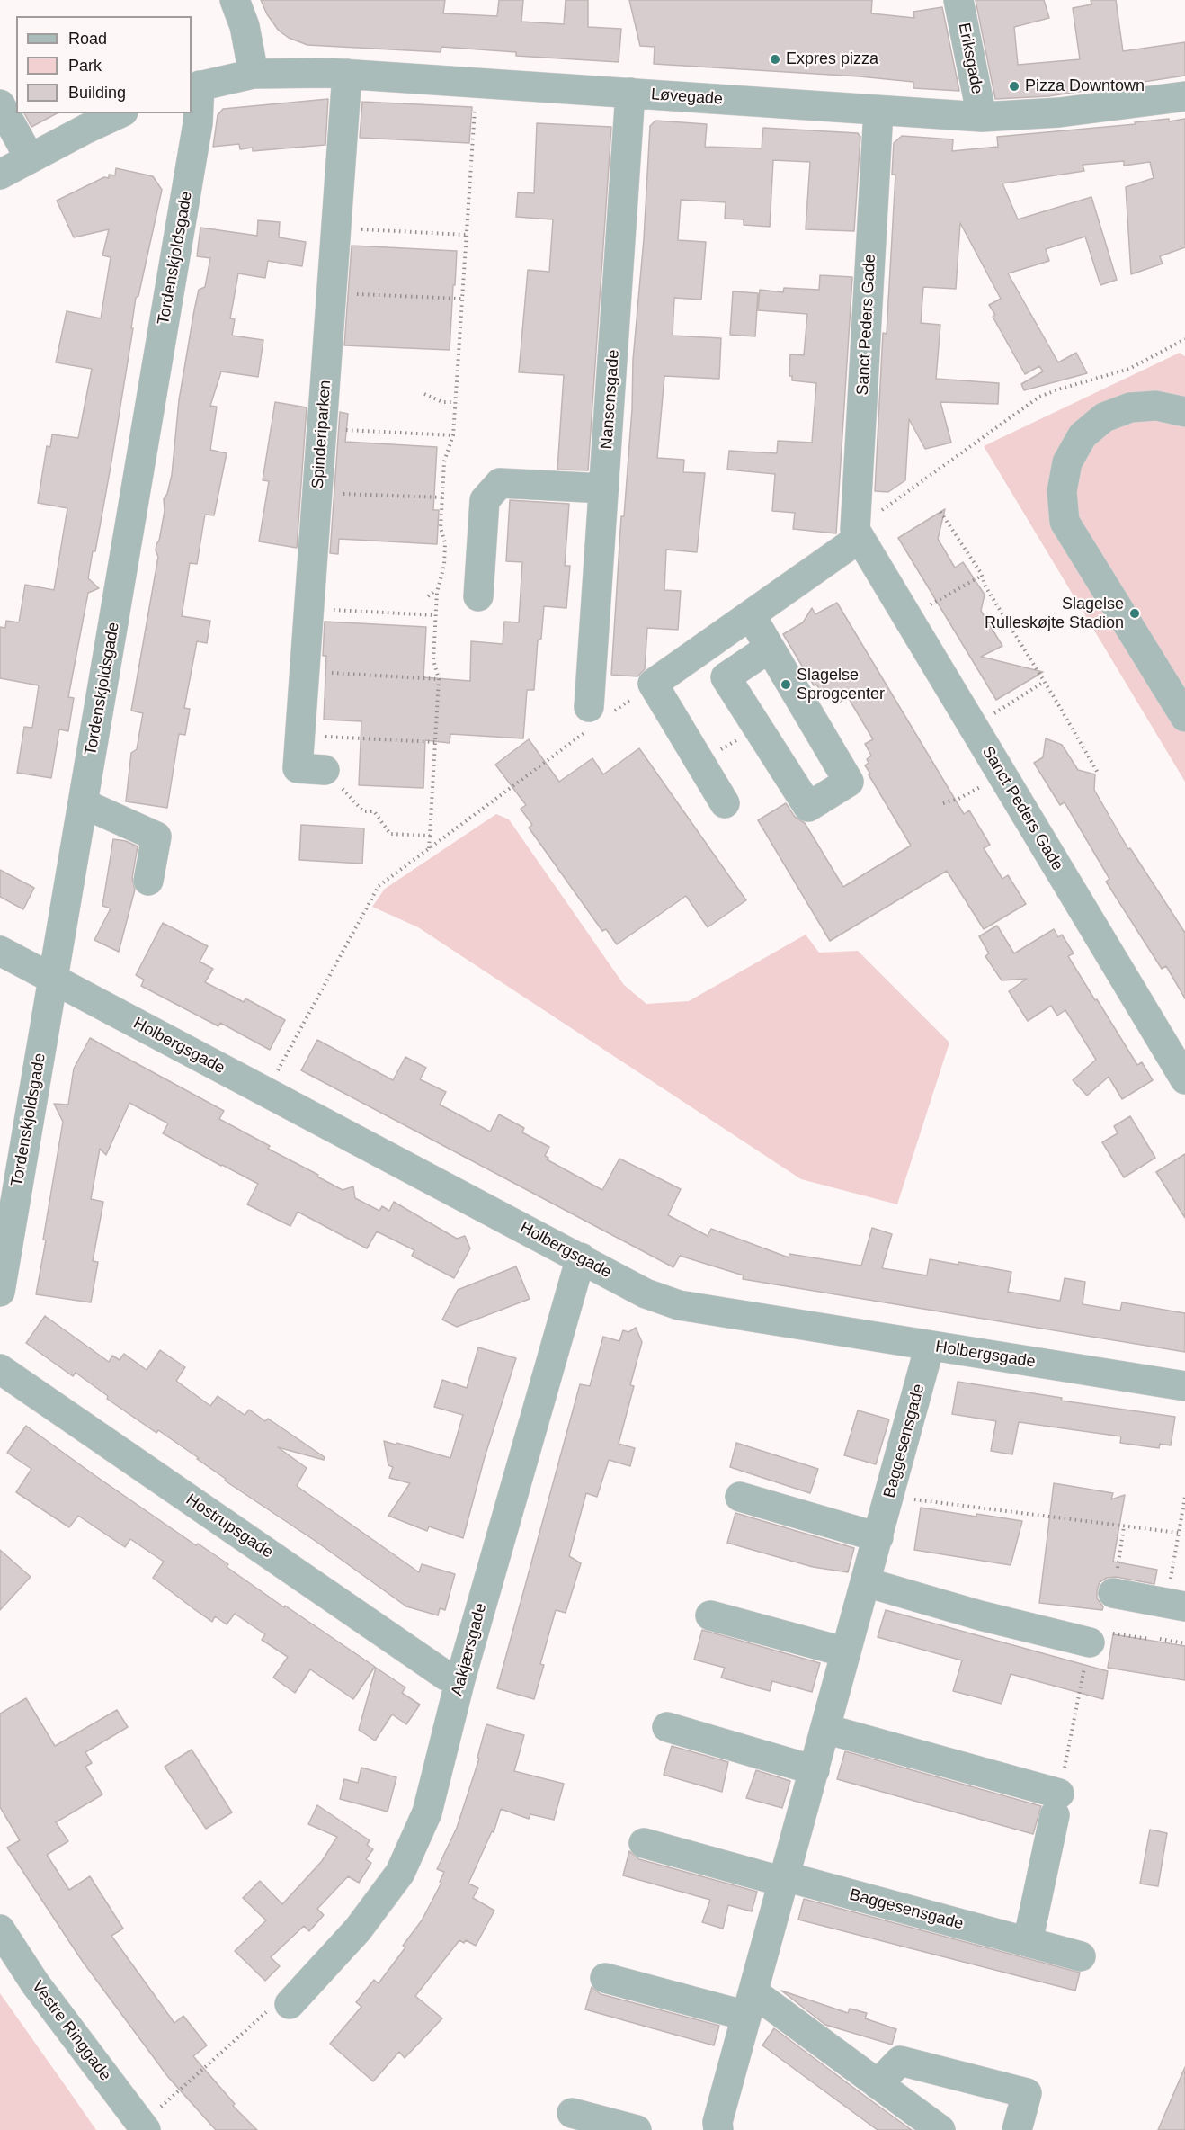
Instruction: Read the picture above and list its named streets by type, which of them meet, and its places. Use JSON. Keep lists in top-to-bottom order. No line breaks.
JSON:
{"streets":{"street":["Eriksgade","Løvegade","Tordenskjoldsgade","Sanct Peders Gade","Nansensgade","Spinderiparken","Holbergsgade","Baggesensgade","Hostrupsgade","Aakjærsgade","Vestre Ringgade"]},"crossings":[["Eriksgade","Løvegade"],["Løvegade","Tordenskjoldsgade"],["Løvegade","Sanct Peders Gade"],["Løvegade","Nansensgade"],["Løvegade","Spinderiparken"],["Tordenskjoldsgade","Holbergsgade"],["Holbergsgade","Baggesensgade"],["Holbergsgade","Aakjærsgade"],["Hostrupsgade","Aakjærsgade"]],"places":["Expres pizza","Pizza Downtown","Slagelse Rulleskøjte Stadion","Slagelse Sprogcenter"],"legend":["Road","Park","Building"]}
